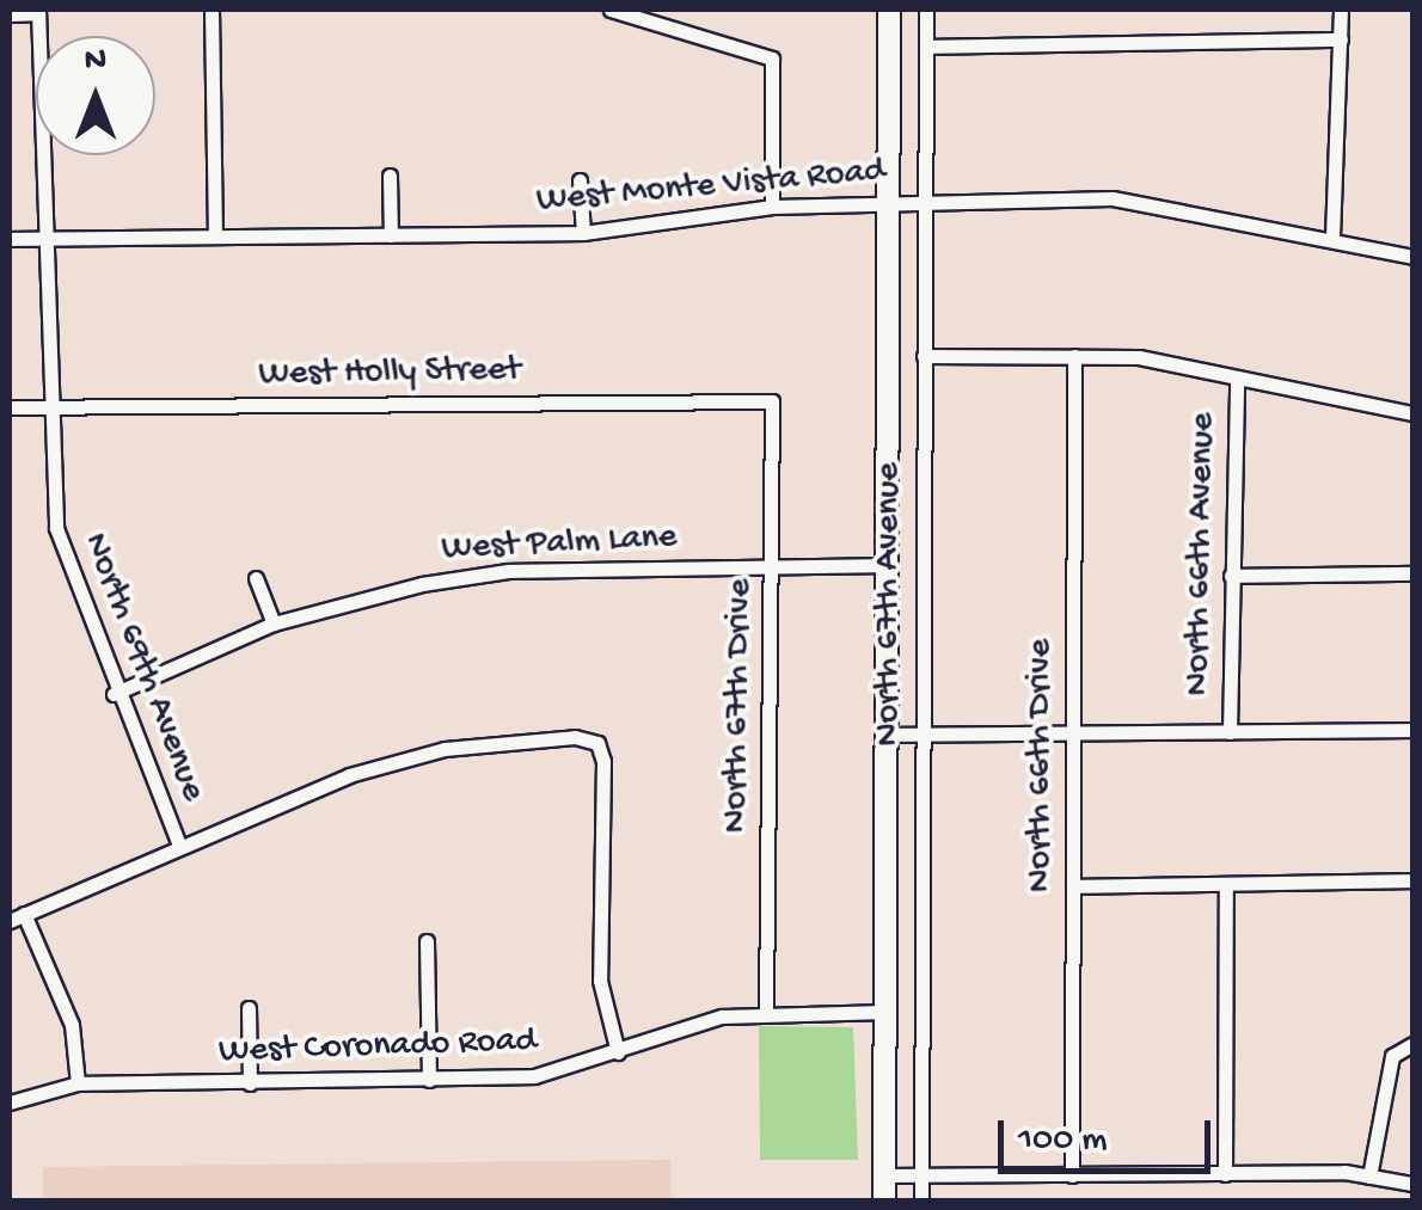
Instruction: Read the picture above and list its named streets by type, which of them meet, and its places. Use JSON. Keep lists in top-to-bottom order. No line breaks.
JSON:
{"streets":{"main road":["North 67th Avenue"],"street":["West Monte Vista Road","West Holly Street","West Palm Lane","North 66th Avenue","North 69th Avenue","North 67th Drive","North 66th Drive","West Coronado Road"]},"crossings":[["West Monte Vista Road","North 67th Avenue"],["West Monte Vista Road","North 69th Avenue"],["West Holly Street","North 69th Avenue"],["West Holly Street","North 67th Drive"],["West Palm Lane","North 67th Avenue"],["West Palm Lane","North 69th Avenue"],["West Palm Lane","North 67th Drive"],["North 67th Avenue","West Coronado Road"],["North 67th Drive","West Coronado Road"]],"scale_bar":"100 m","north":"top"}
